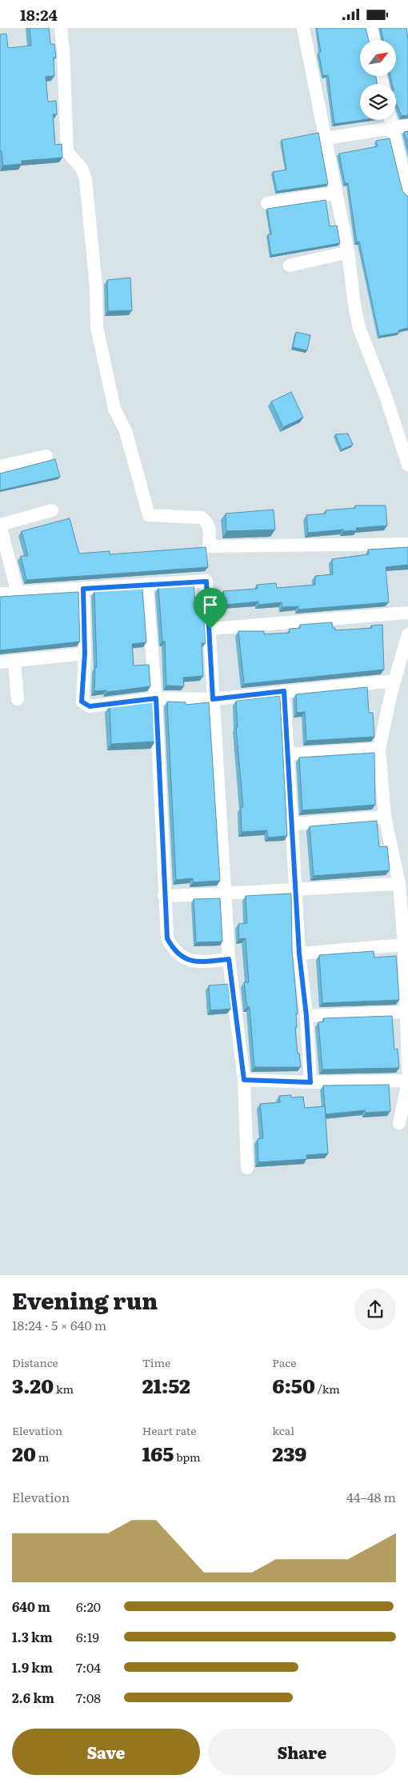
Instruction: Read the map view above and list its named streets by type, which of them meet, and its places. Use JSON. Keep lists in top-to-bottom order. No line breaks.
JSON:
{"north":"top right","page":{"status":"18:24","heading":["Evening run","18:24 · 5 × 640 m"],"stats":[["Distance","3.20 km"],["Time","21:52"],["Pace","6:50 /km"],["Elevation","20 m"],["Heart rate","165 bpm"],["kcal","239"]],"chart":["Elevation","44–48 m"],"list":[{"name":"640 m","note":"6:20"},{"name":"1.3 km","note":"6:19"},{"name":"1.9 km","note":"7:04"},{"name":"2.6 km","note":"7:08"}],"buttons":["Save","Share"]}}
